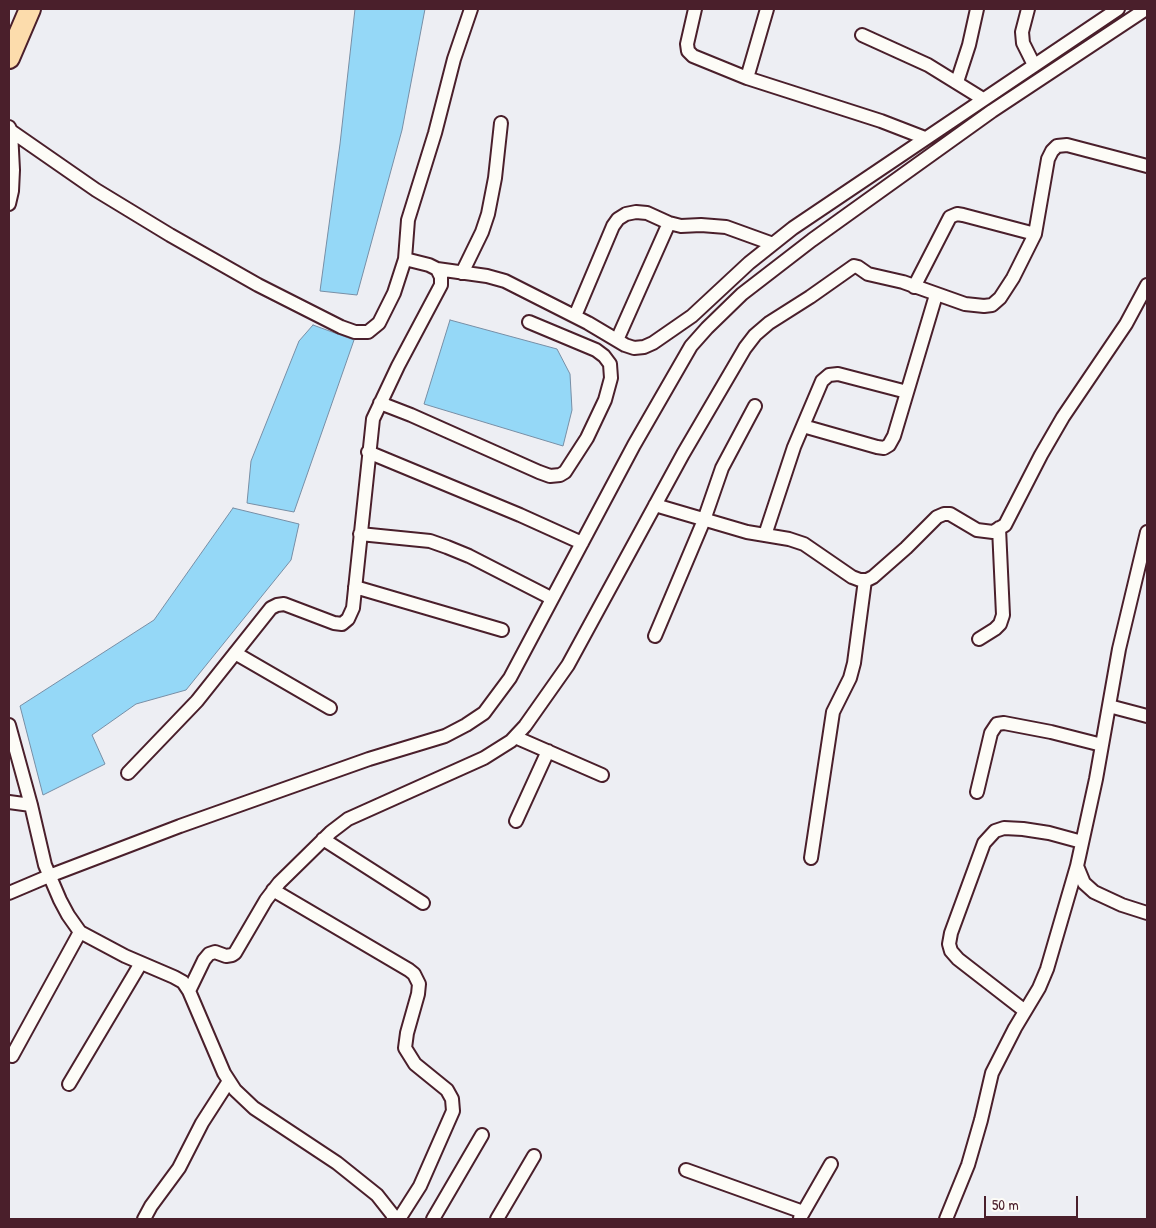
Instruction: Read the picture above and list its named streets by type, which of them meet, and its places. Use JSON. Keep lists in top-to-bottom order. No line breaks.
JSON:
{"scale_bar":"50 m"}
